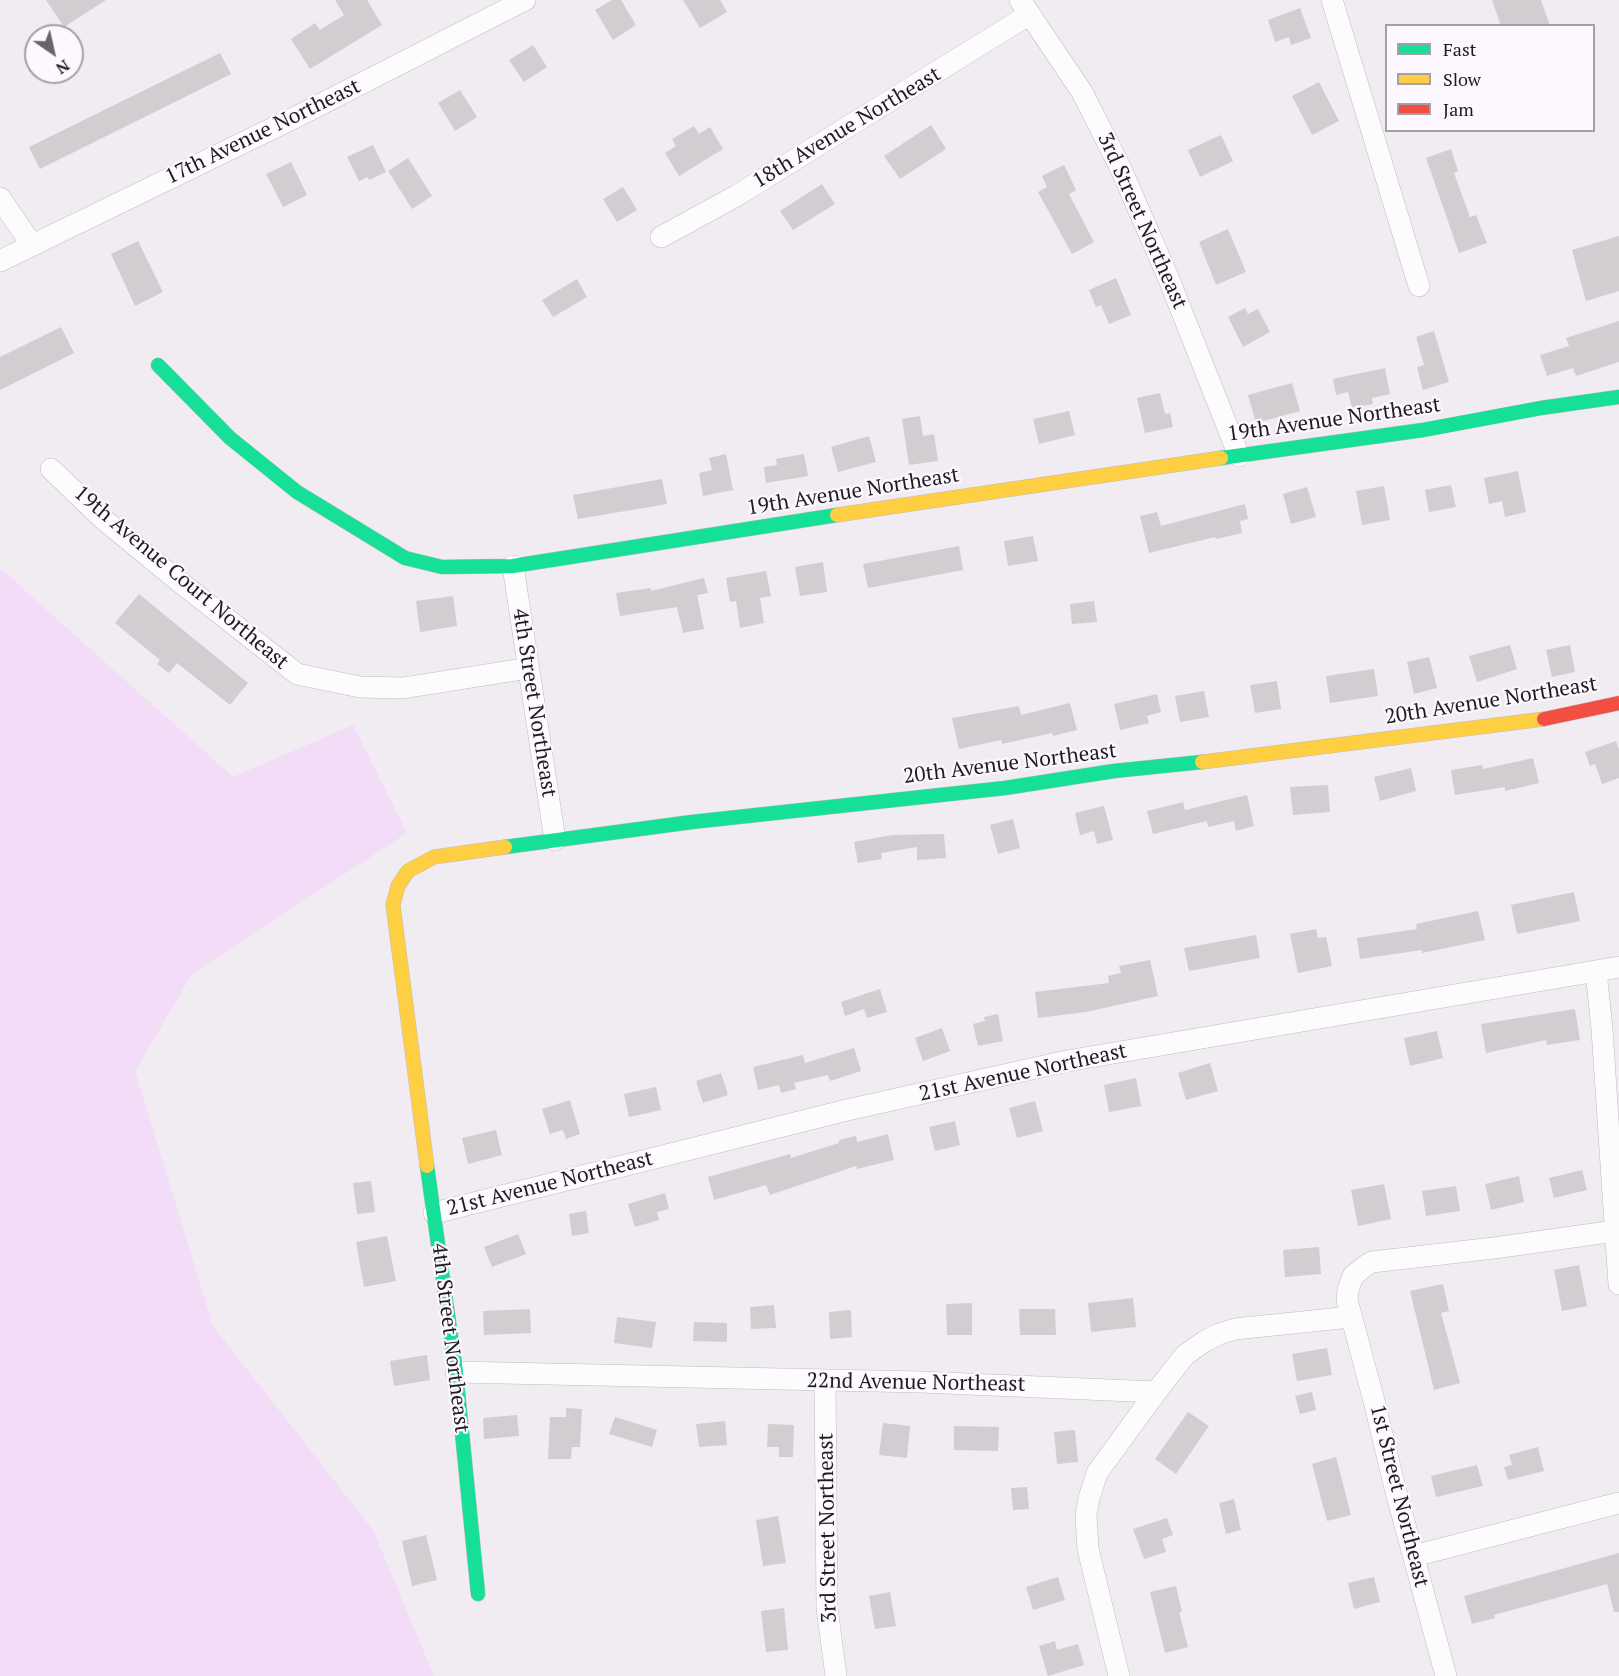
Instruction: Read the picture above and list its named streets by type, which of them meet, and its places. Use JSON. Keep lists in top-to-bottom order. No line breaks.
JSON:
{"streets":{"street":["18th Avenue Northeast","17th Avenue Northeast","3rd Street Northeast","19th Avenue Northeast","19th Avenue Court Northeast","20th Avenue Northeast","4th Street Northeast","21st Avenue Northeast","22nd Avenue Northeast","1st Street Northeast"]},"crossings":[["18th Avenue Northeast","3rd Street Northeast"],["3rd Street Northeast","19th Avenue Northeast"],["3rd Street Northeast","22nd Avenue Northeast"],["19th Avenue Northeast","4th Street Northeast"],["19th Avenue Court Northeast","4th Street Northeast"],["20th Avenue Northeast","4th Street Northeast"],["4th Street Northeast","21st Avenue Northeast"],["4th Street Northeast","22nd Avenue Northeast"]],"legend":["Fast","Slow","Jam"],"north":"bottom right"}
